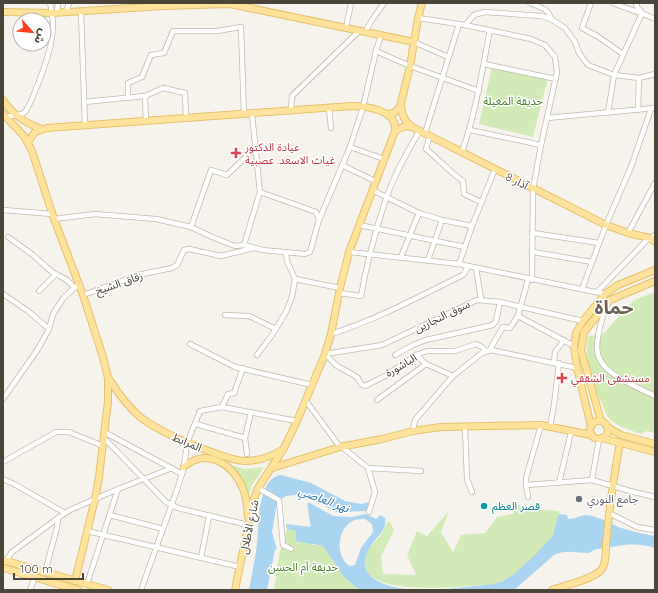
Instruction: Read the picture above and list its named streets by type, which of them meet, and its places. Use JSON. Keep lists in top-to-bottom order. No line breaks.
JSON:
{"streets":{"main road":["8 آذار","المرابط","شارع الأطلال"],"street":["زقاق الشيخ","سوق النجارين","الباشورة"]},"crossings":[["سوق النجارين","الباشورة"],["سوق النجارين","شارع الأطلال"],["الباشورة","شارع الأطلال"],["المرابط","شارع الأطلال"]],"districts":["حماة"],"water":["نهر العاصي"],"parks":["حديقة المغيلة","حديقة أم الحسن"],"places":{"health":["عيادة الدكتور غياث الاسعد. عصبية","مستشفى الشققي"],"other":["جامع النوري","قصر العظم"]},"scale_bar":"100 m","north":"bottom right"}
